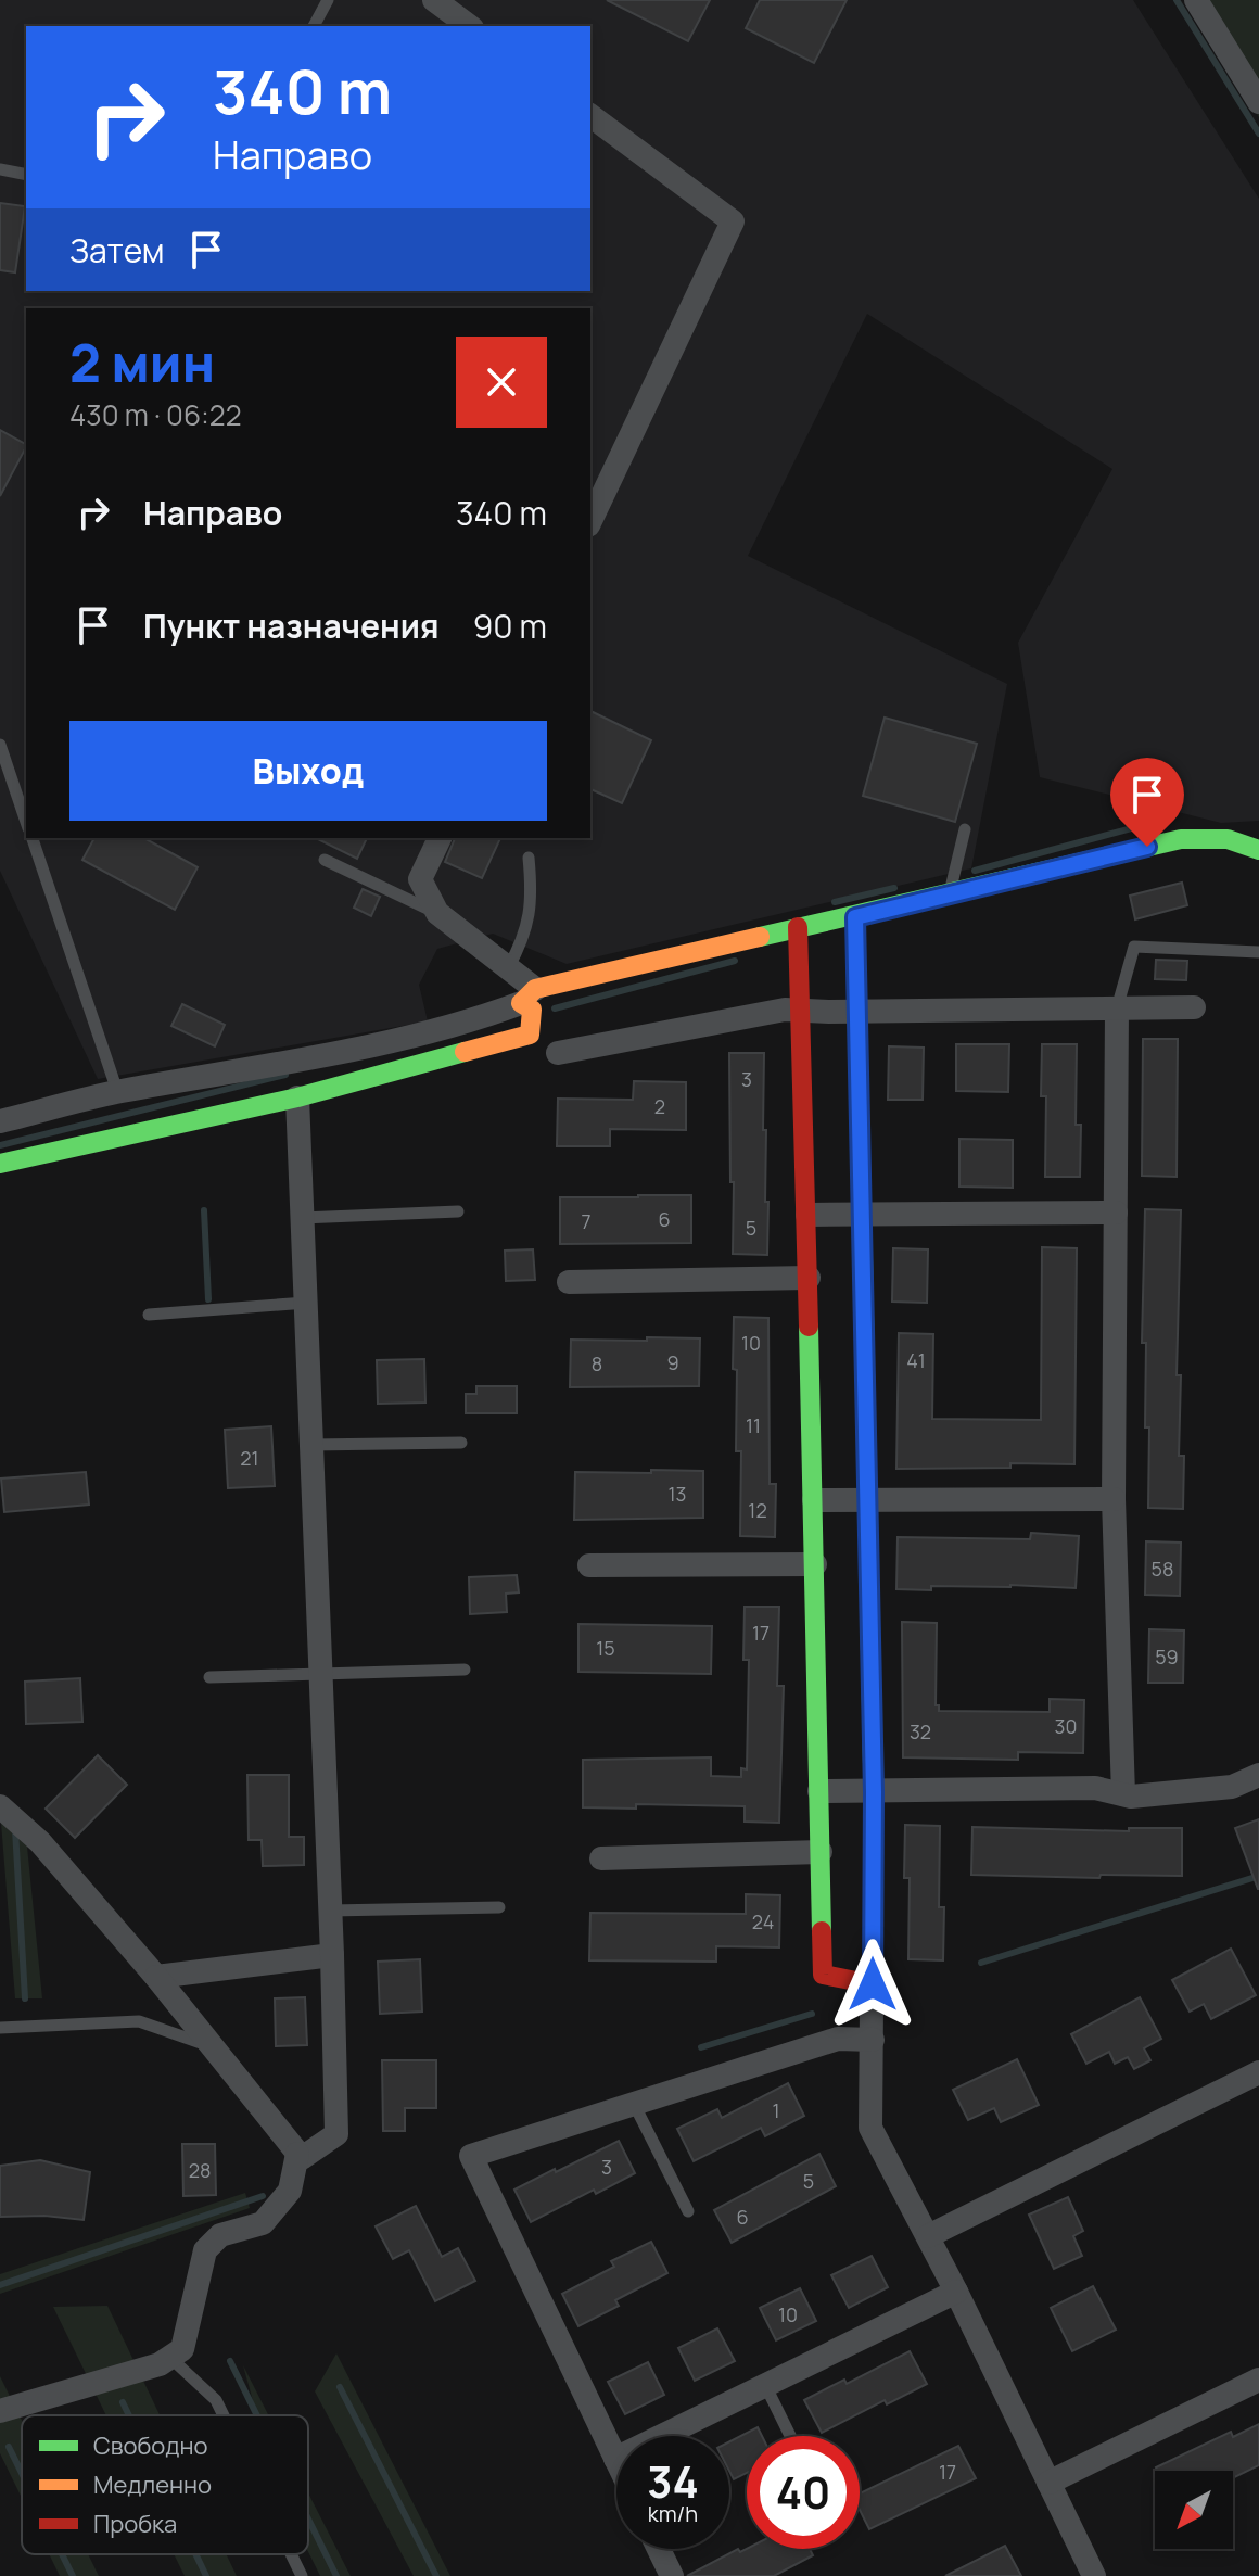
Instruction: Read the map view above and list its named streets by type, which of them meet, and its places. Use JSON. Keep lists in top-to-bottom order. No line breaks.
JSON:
{"house_numbers":["3","2","6","7","5","10","41","9","8","11","21","13","12","58","17","15","59","30","32","24","1","3","28","5","6","10","17"],"legend":["Свободно","Медленно","Пробка"],"north":"bottom left","page":{"turn":["340 m","Направо"],"then":"Затем","heading":["2 мин","430 m · 06:22"],"list":[{"name":"Направо","value":"340 m"},{"name":"Пункт назначения","value":"90 m"}],"buttons":"Выход","speed":"34 km/h","limit":"40"}}
